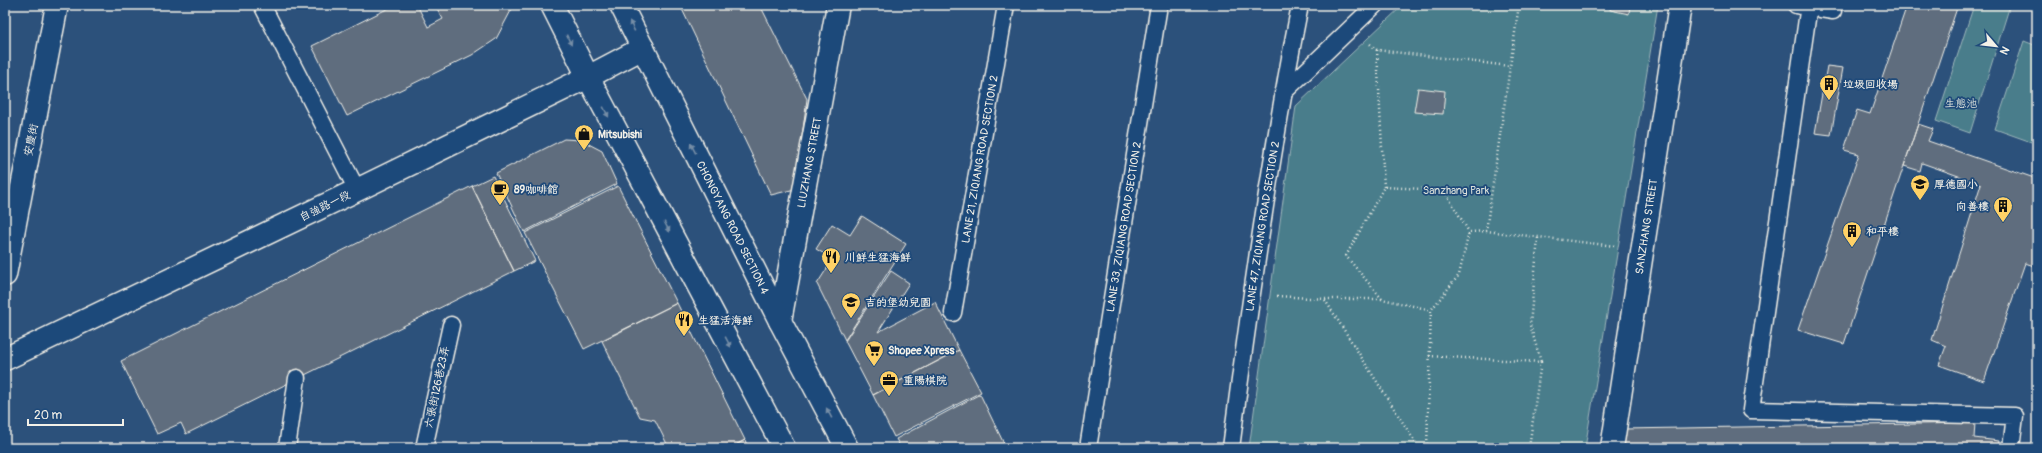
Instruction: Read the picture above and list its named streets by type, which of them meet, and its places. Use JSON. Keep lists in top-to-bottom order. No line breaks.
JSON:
{"streets":{"street":["安慶街","LIUZHANG STREET","自強路一段","CHONGYANG ROAD SECTION 4","SANZHANG STREET"],"lane":["LANE 21, ZIQIANG ROAD SECTION 2","LANE 33, ZIQIANG ROAD SECTION 2","LANE 47, ZIQIANG ROAD SECTION 2","六張街126巷23弄"]},"crossings":[["LIUZHANG STREET","CHONGYANG ROAD SECTION 4"],["自強路一段","CHONGYANG ROAD SECTION 4"]],"parks":["生態池","Sanzhang Park"],"places":{"building":["垃圾回收場","向善樓","和平樓"],"shop":["Mitsubishi"],"school or university":["厚德國小","吉的堡幼兒園"],"cafe":["89咖啡館"],"restaurant":["川鮮生猛海鮮","生猛活海鮮"],"supermarket":["Shopee Xpress"],"office":["重陽棋院"]},"scale_bar":"20 m","north":"bottom right"}
